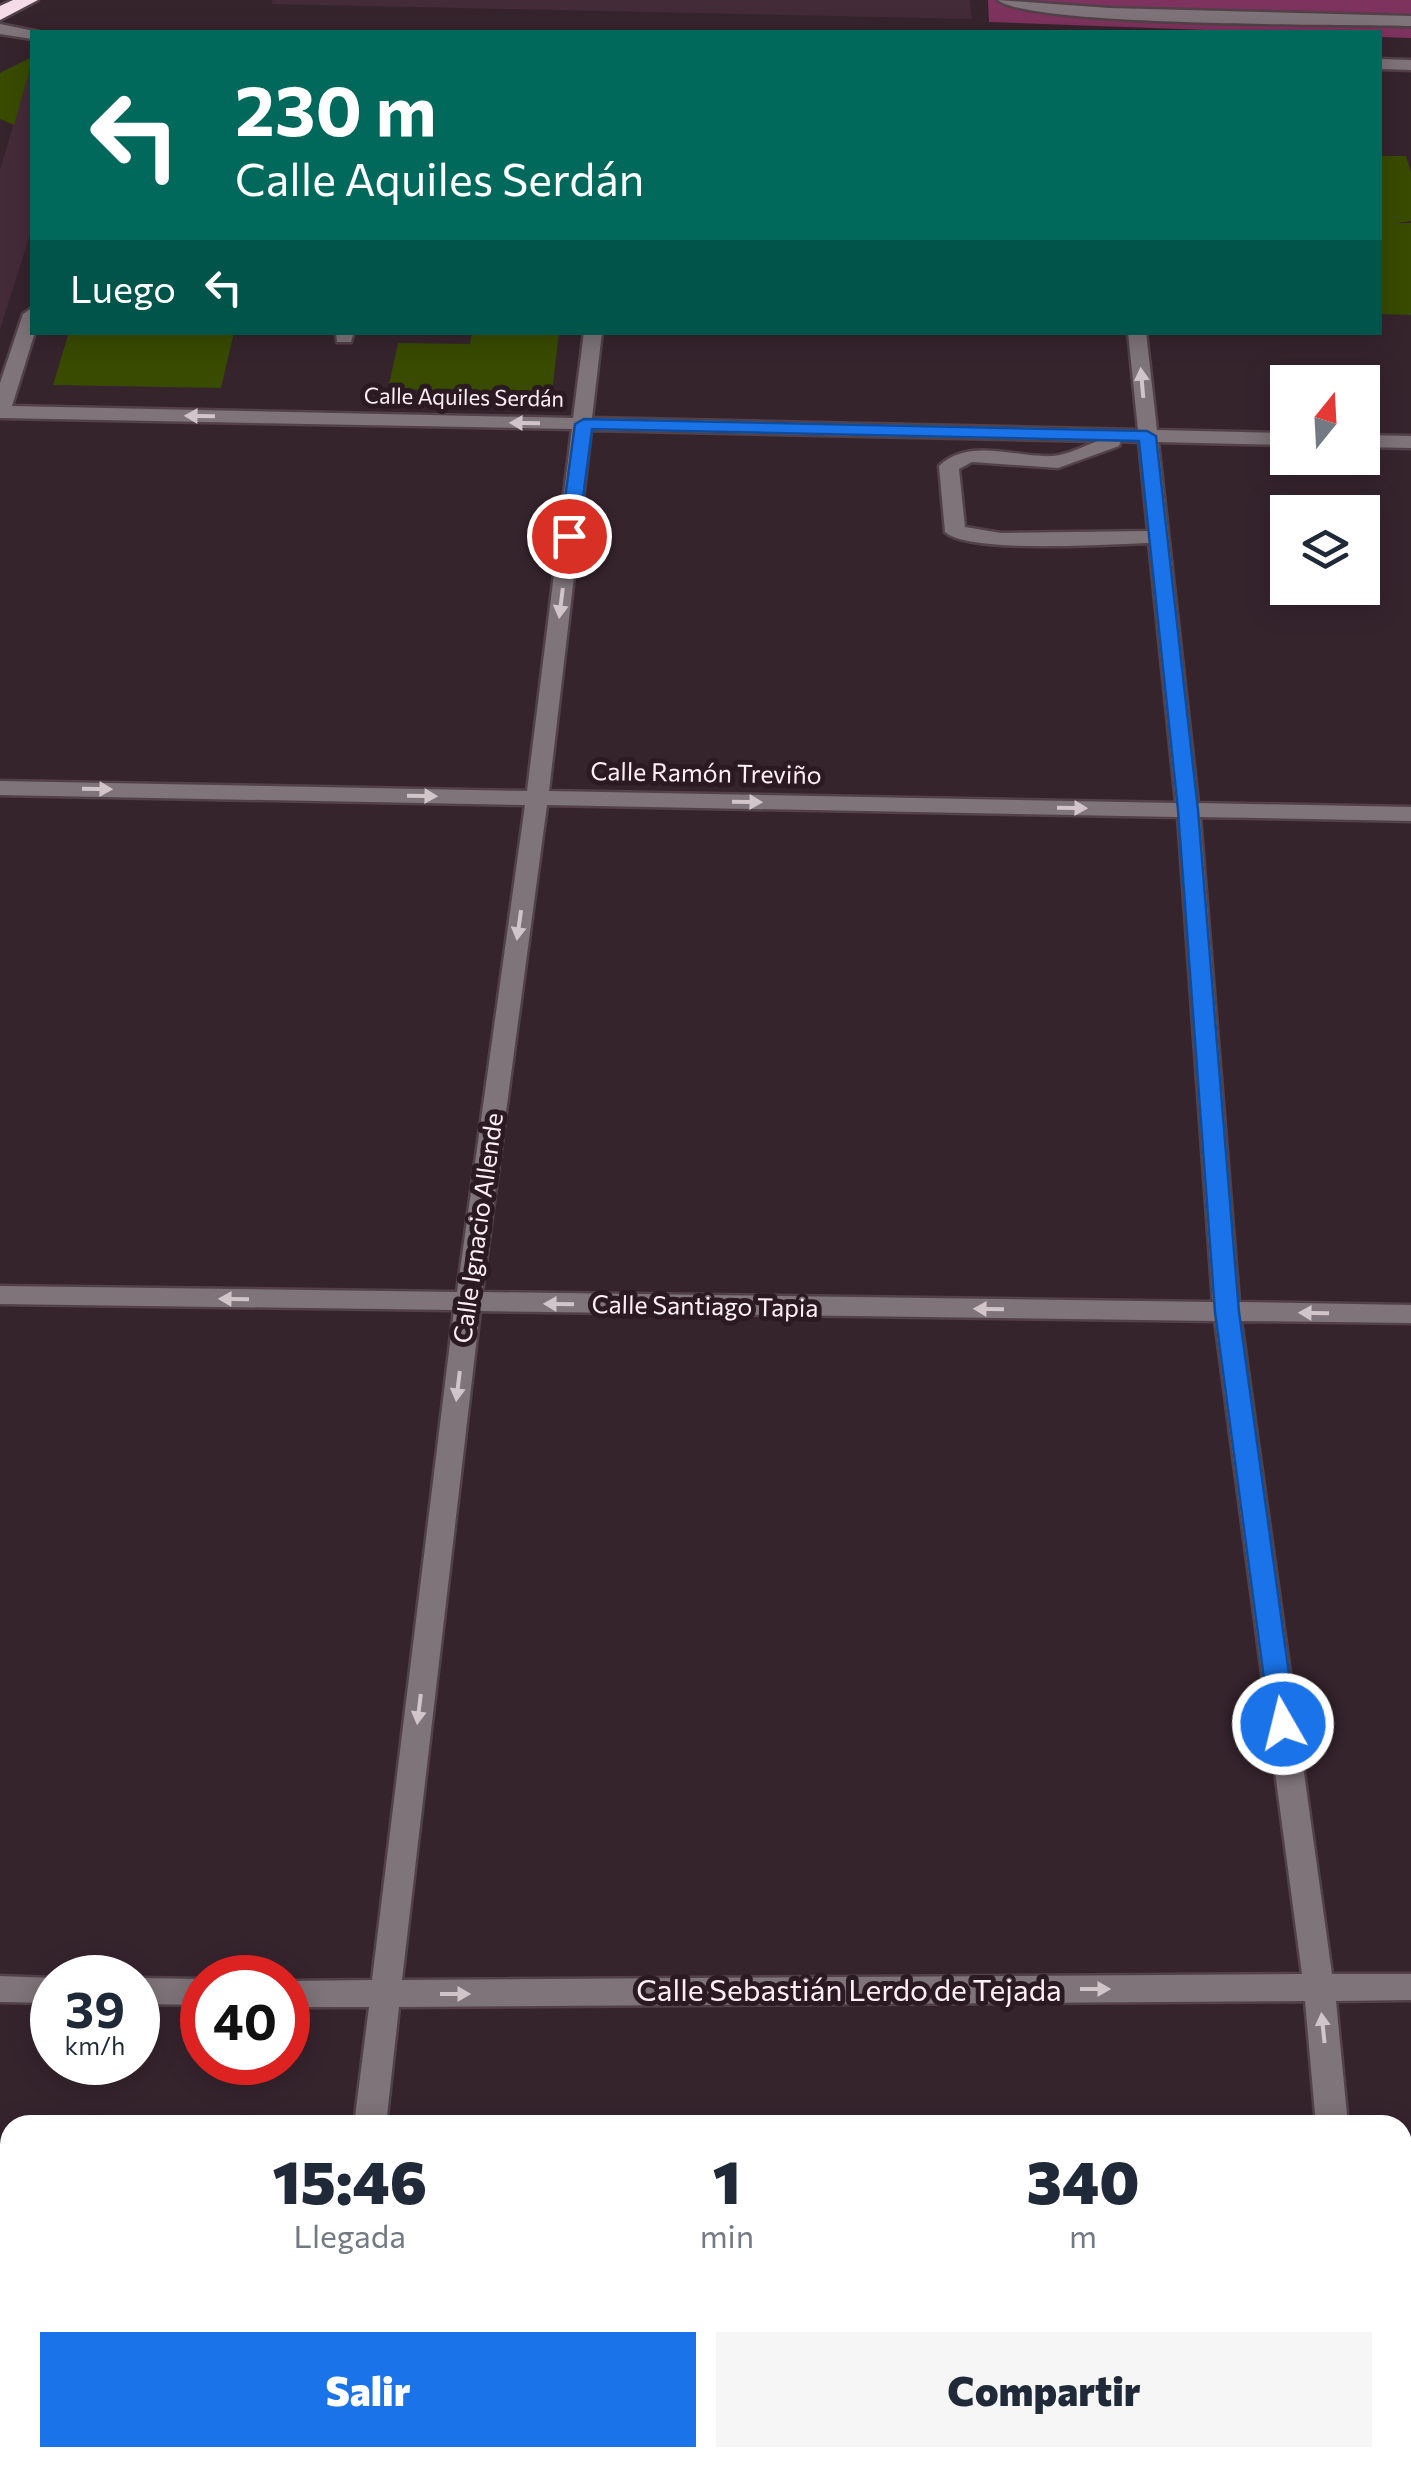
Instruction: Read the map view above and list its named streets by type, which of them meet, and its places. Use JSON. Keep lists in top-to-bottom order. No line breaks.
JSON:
{"streets":{"street":["Calle Aquiles Serdán","Calle Ramón Treviño","Calle Ignacio Allende","Calle Santiago Tapia","Calle Sebastián Lerdo de Tejada"]},"crossings":[["Calle Aquiles Serdán","Calle Ignacio Allende"],["Calle Ramón Treviño","Calle Ignacio Allende"],["Calle Ignacio Allende","Calle Santiago Tapia"],["Calle Ignacio Allende","Calle Sebastián Lerdo de Tejada"]],"one_way":["Calle Aquiles Serdán","Calle Ramón Treviño","Calle Ignacio Allende","Calle Santiago Tapia","Calle Sebastián Lerdo de Tejada"],"north":"top","page":{"turn":["230 m","Calle Aquiles Serdán"],"then":"Luego","speed":"39 km/h","limit":"40","eta":["15:46","Llegada","1","min","340","m"],"buttons":["Salir","Compartir"]}}
